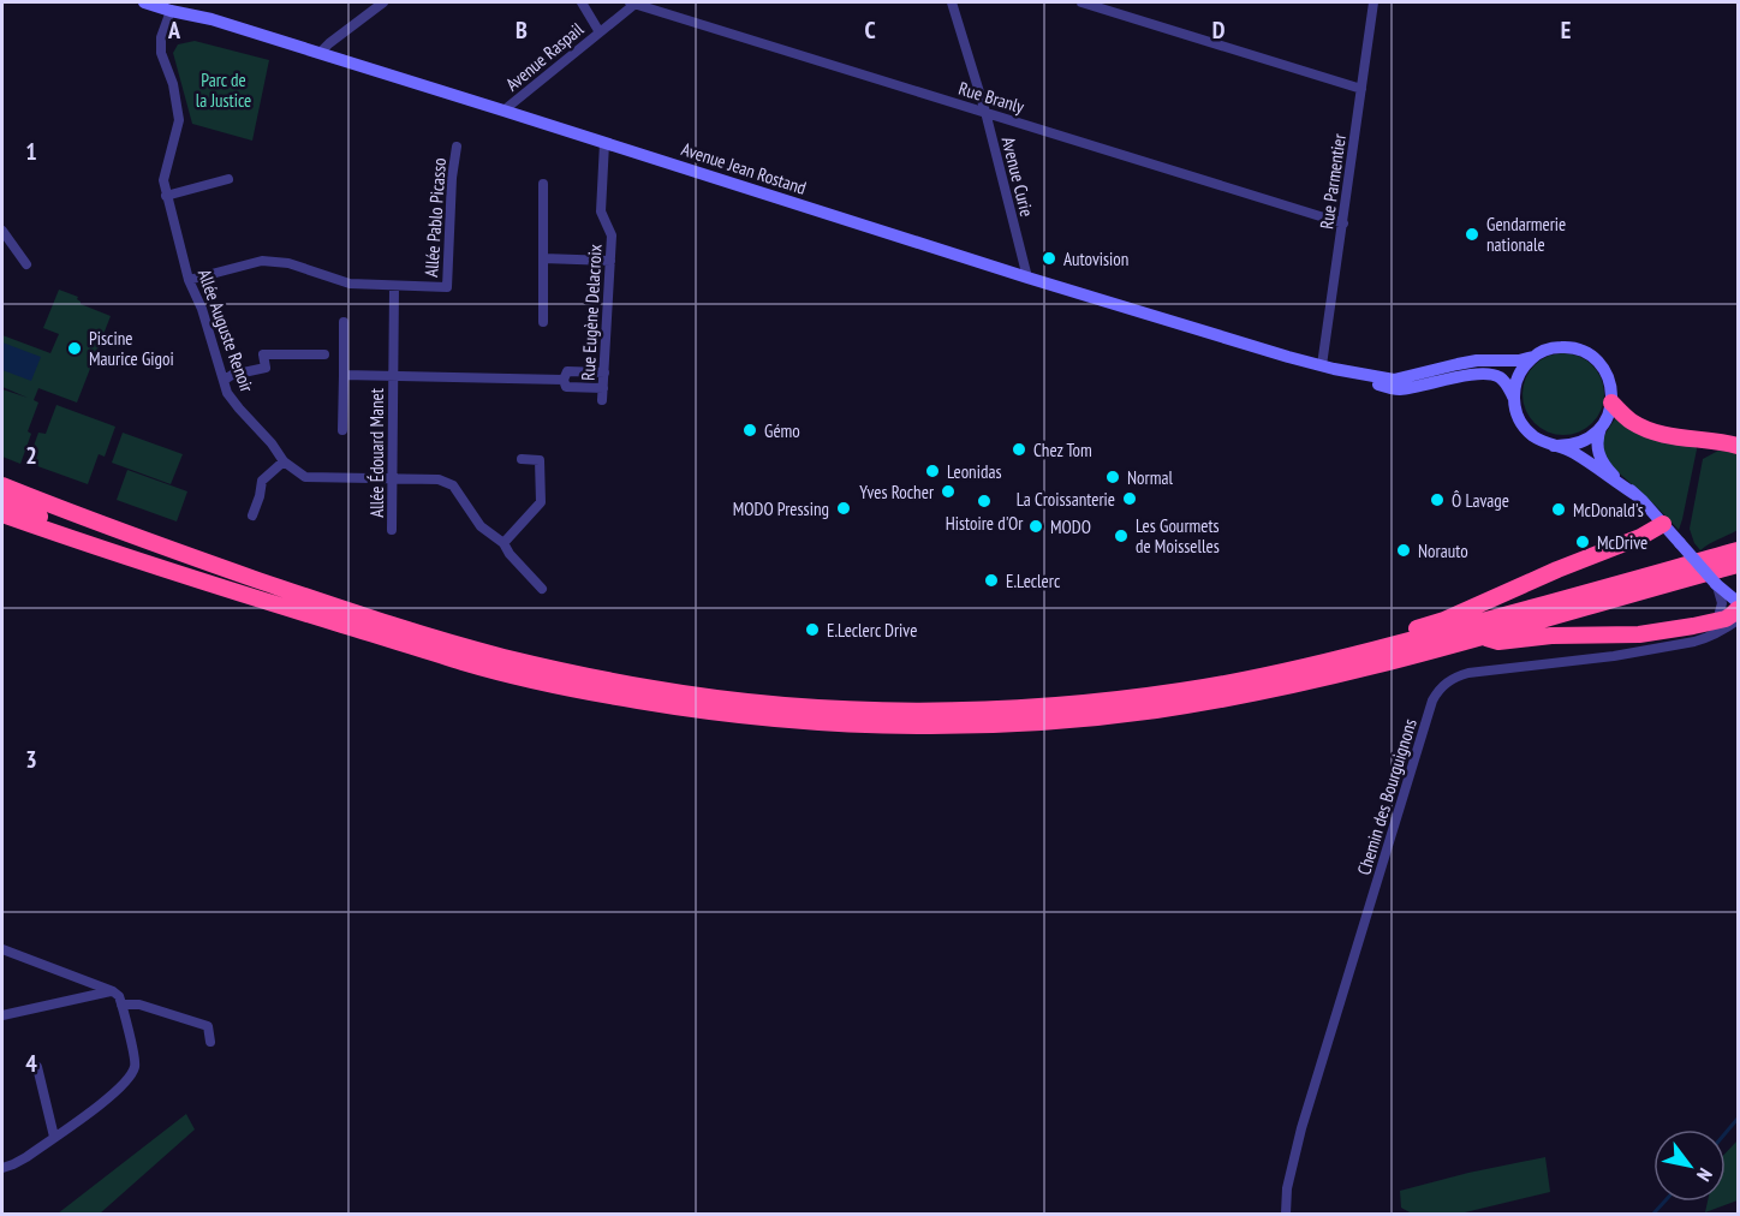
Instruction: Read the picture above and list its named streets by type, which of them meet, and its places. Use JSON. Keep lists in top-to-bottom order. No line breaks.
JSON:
{"streets":{"street":["Avenue Raspail","Rue Branly","Avenue Jean Rostand","Avenue Curie","Rue Parmentier","Allée Pablo Picasso","Rue Eugène Delacroix","Allée Auguste Renoir","Allée Édouard Manet","Chemin des Bourguignons"]},"crossings":[["Avenue Raspail","Rue Branly"],["Avenue Raspail","Avenue Jean Rostand"],["Rue Branly","Avenue Curie"],["Rue Branly","Rue Parmentier"],["Avenue Jean Rostand","Avenue Curie"],["Avenue Jean Rostand","Rue Parmentier"],["Avenue Jean Rostand","Rue Eugène Delacroix"],["Avenue Jean Rostand","Allée Auguste Renoir"],["Allée Pablo Picasso","Allée Auguste Renoir"],["Allée Pablo Picasso","Allée Édouard Manet"],["Allée Auguste Renoir","Allée Édouard Manet"]],"parks":["Parc de la Justice"],"places":["Gendarmerie nationale","Autovision","Piscine Maurice Gigoi","Gémo","Chez Tom","Leonidas","Normal","Yves Rocher","La Croissanterie","Ô Lavage","Histoire d'Or","MODO Pressing","McDonald's","MODO","Les Gourmets de Moisselles","McDrive","Norauto","E.Leclerc","E.Leclerc Drive"],"north":"bottom right","grid":{"columns":["A","B","C","D","E"],"rows":["1","2","3","4"]}}
